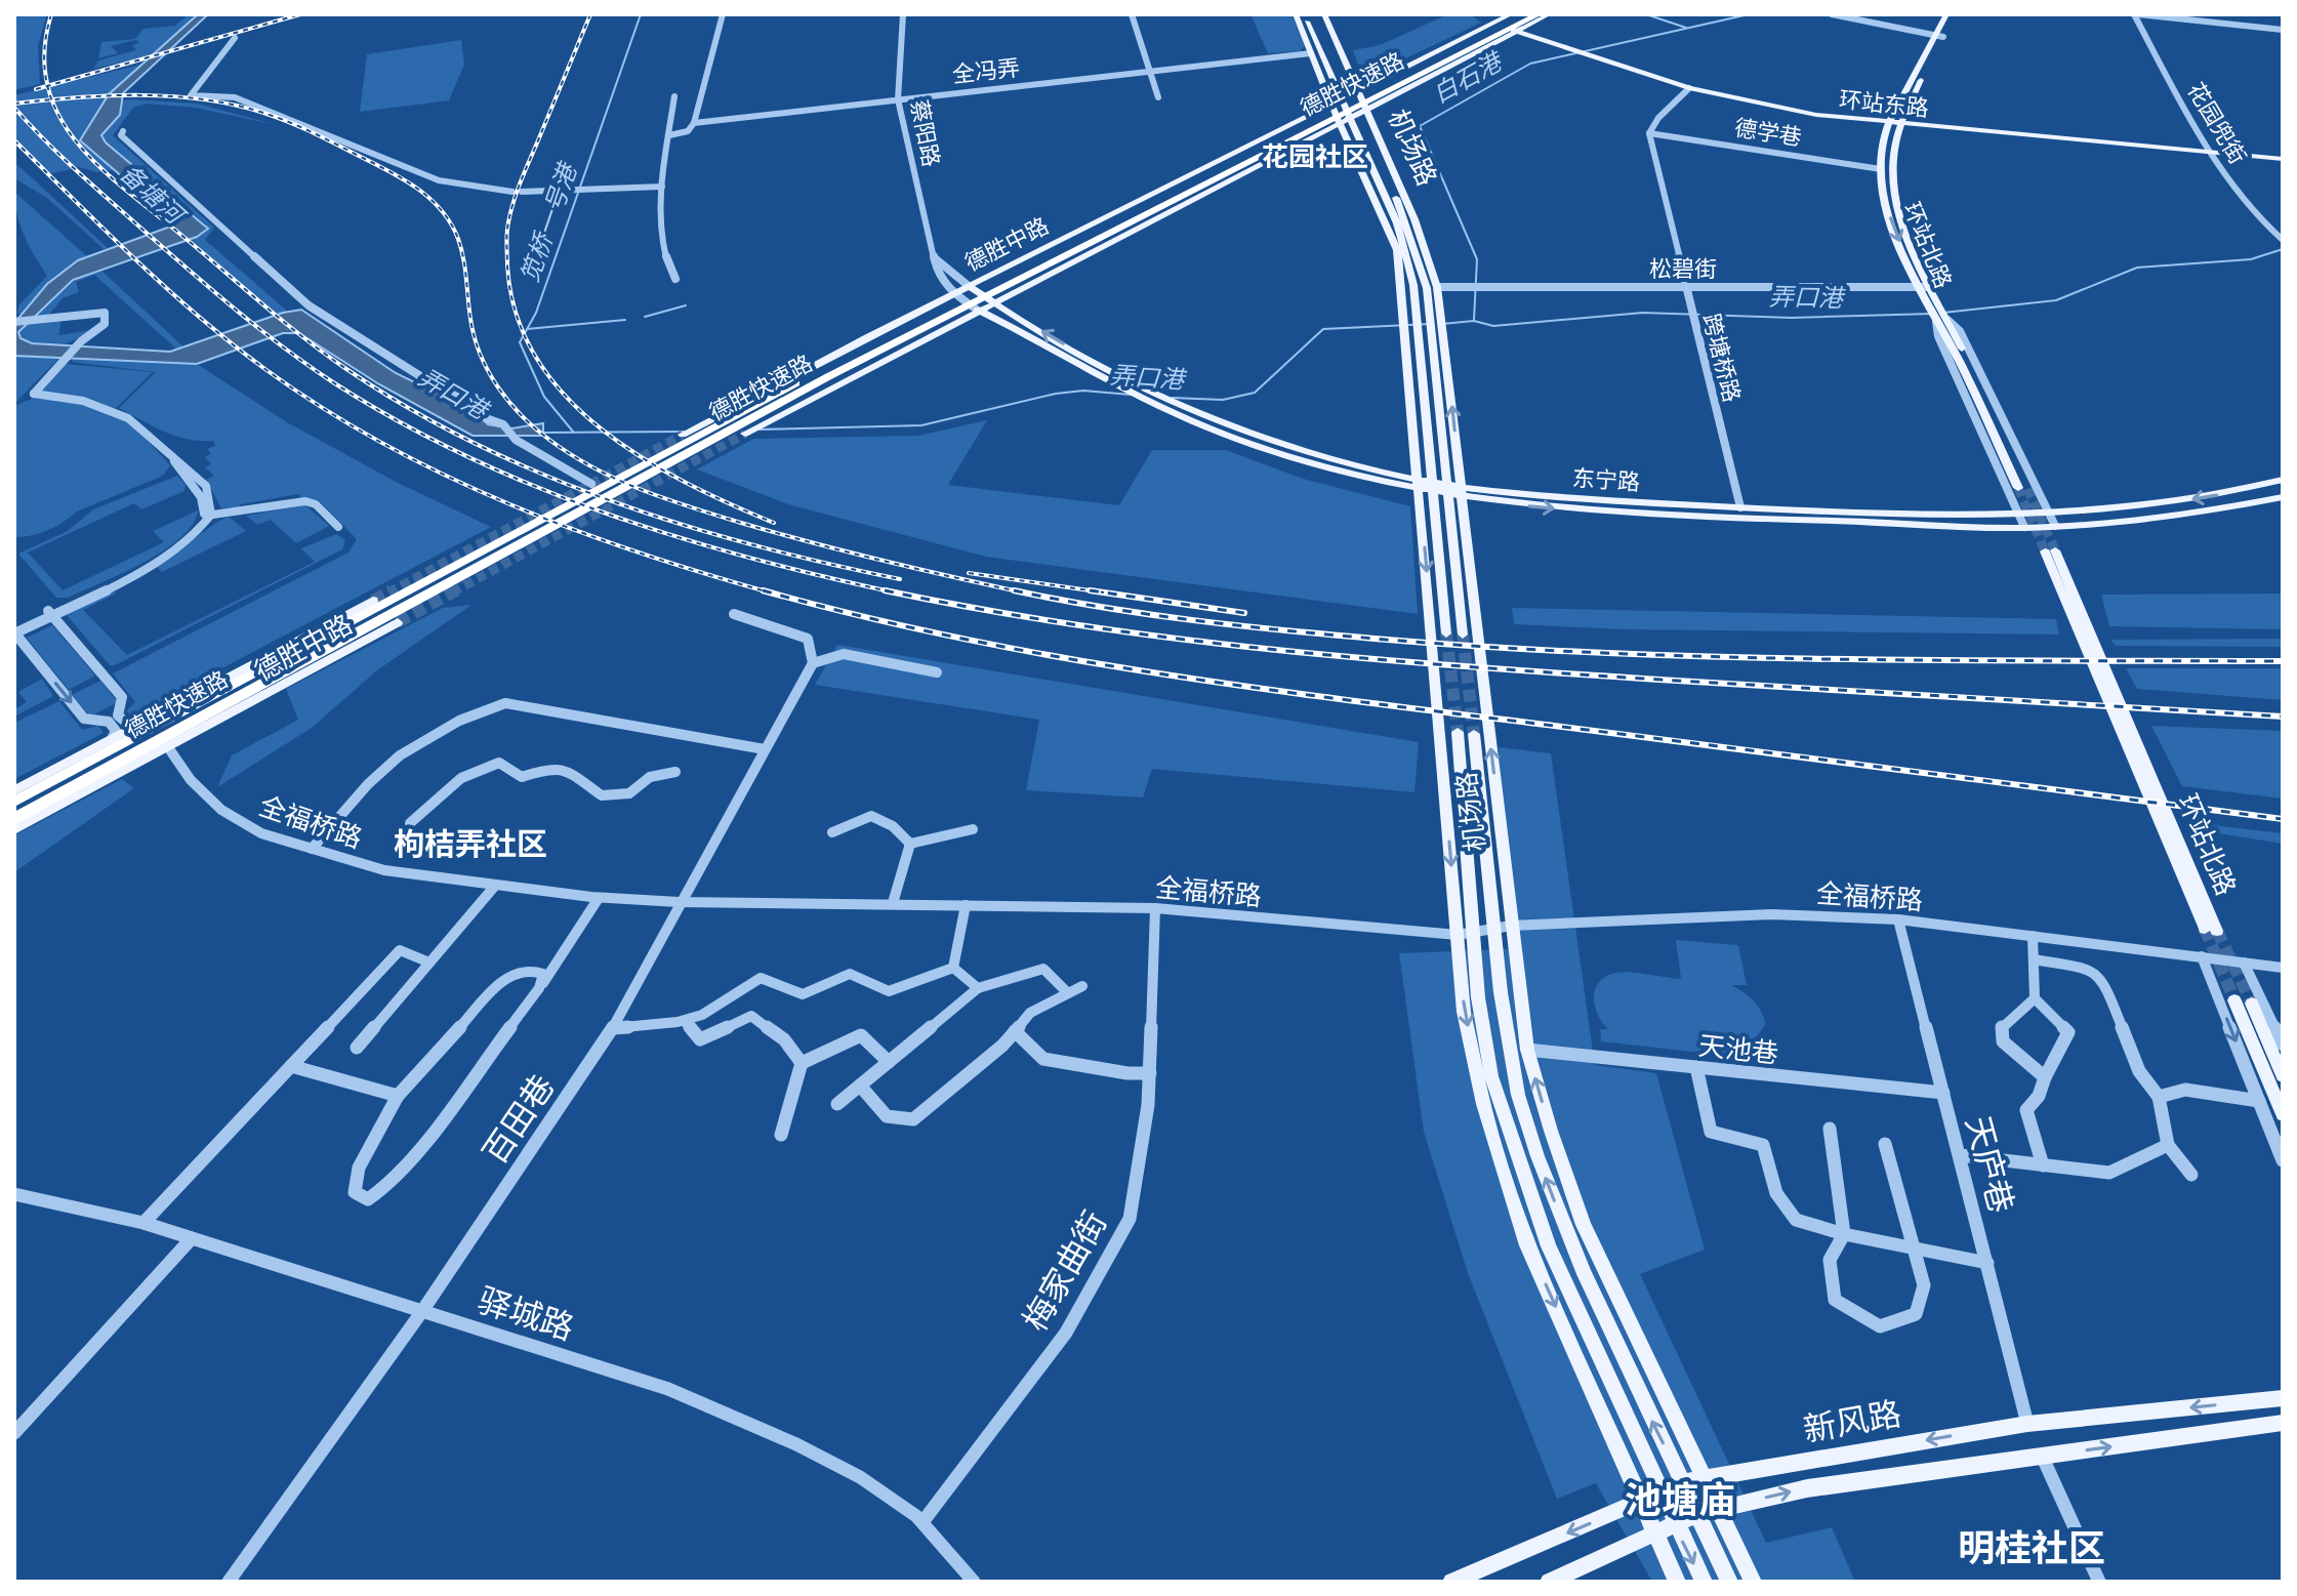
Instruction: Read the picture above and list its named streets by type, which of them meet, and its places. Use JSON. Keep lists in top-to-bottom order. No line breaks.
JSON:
{"streets":{"highway":["德胜快速路"],"main road":["环站东路","机场路","德胜中路","环站北路","东宁路","新风路"],"street":["全冯弄","花园兜街","德学巷","蔡阳路","松碧街","跨塘桥路","全福桥路","天池巷","百田巷","天庐巷","梅家曲街","驿城路"]},"crossings":[["全冯弄","蔡阳路"],["全冯弄","机场路"],["德胜快速路","环站东路"],["德胜快速路","德胜中路"],["环站东路","花园兜街"],["环站东路","德胜中路"],["环站东路","环站北路"],["德学巷","环站北路"],["德学巷","跨塘桥路"],["蔡阳路","德胜中路"],["机场路","德胜中路"],["机场路","松碧街"],["机场路","东宁路"],["机场路","全福桥路"],["机场路","天池巷"],["机场路","新风路"],["德胜中路","东宁路"],["德胜中路","全福桥路"],["环站北路","松碧街"],["松碧街","跨塘桥路"],["跨塘桥路","东宁路"],["全福桥路","百田巷"],["全福桥路","天庐巷"],["全福桥路","梅家曲街"],["天池巷","天庐巷"],["百田巷","驿城路"],["天庐巷","新风路"],["梅家曲街","驿城路"]],"districts":["花园社区","枸桔弄社区","池塘庙","明桂社区"],"water":["白石港","备塘河","笕桥一号港","弄口港"]}
